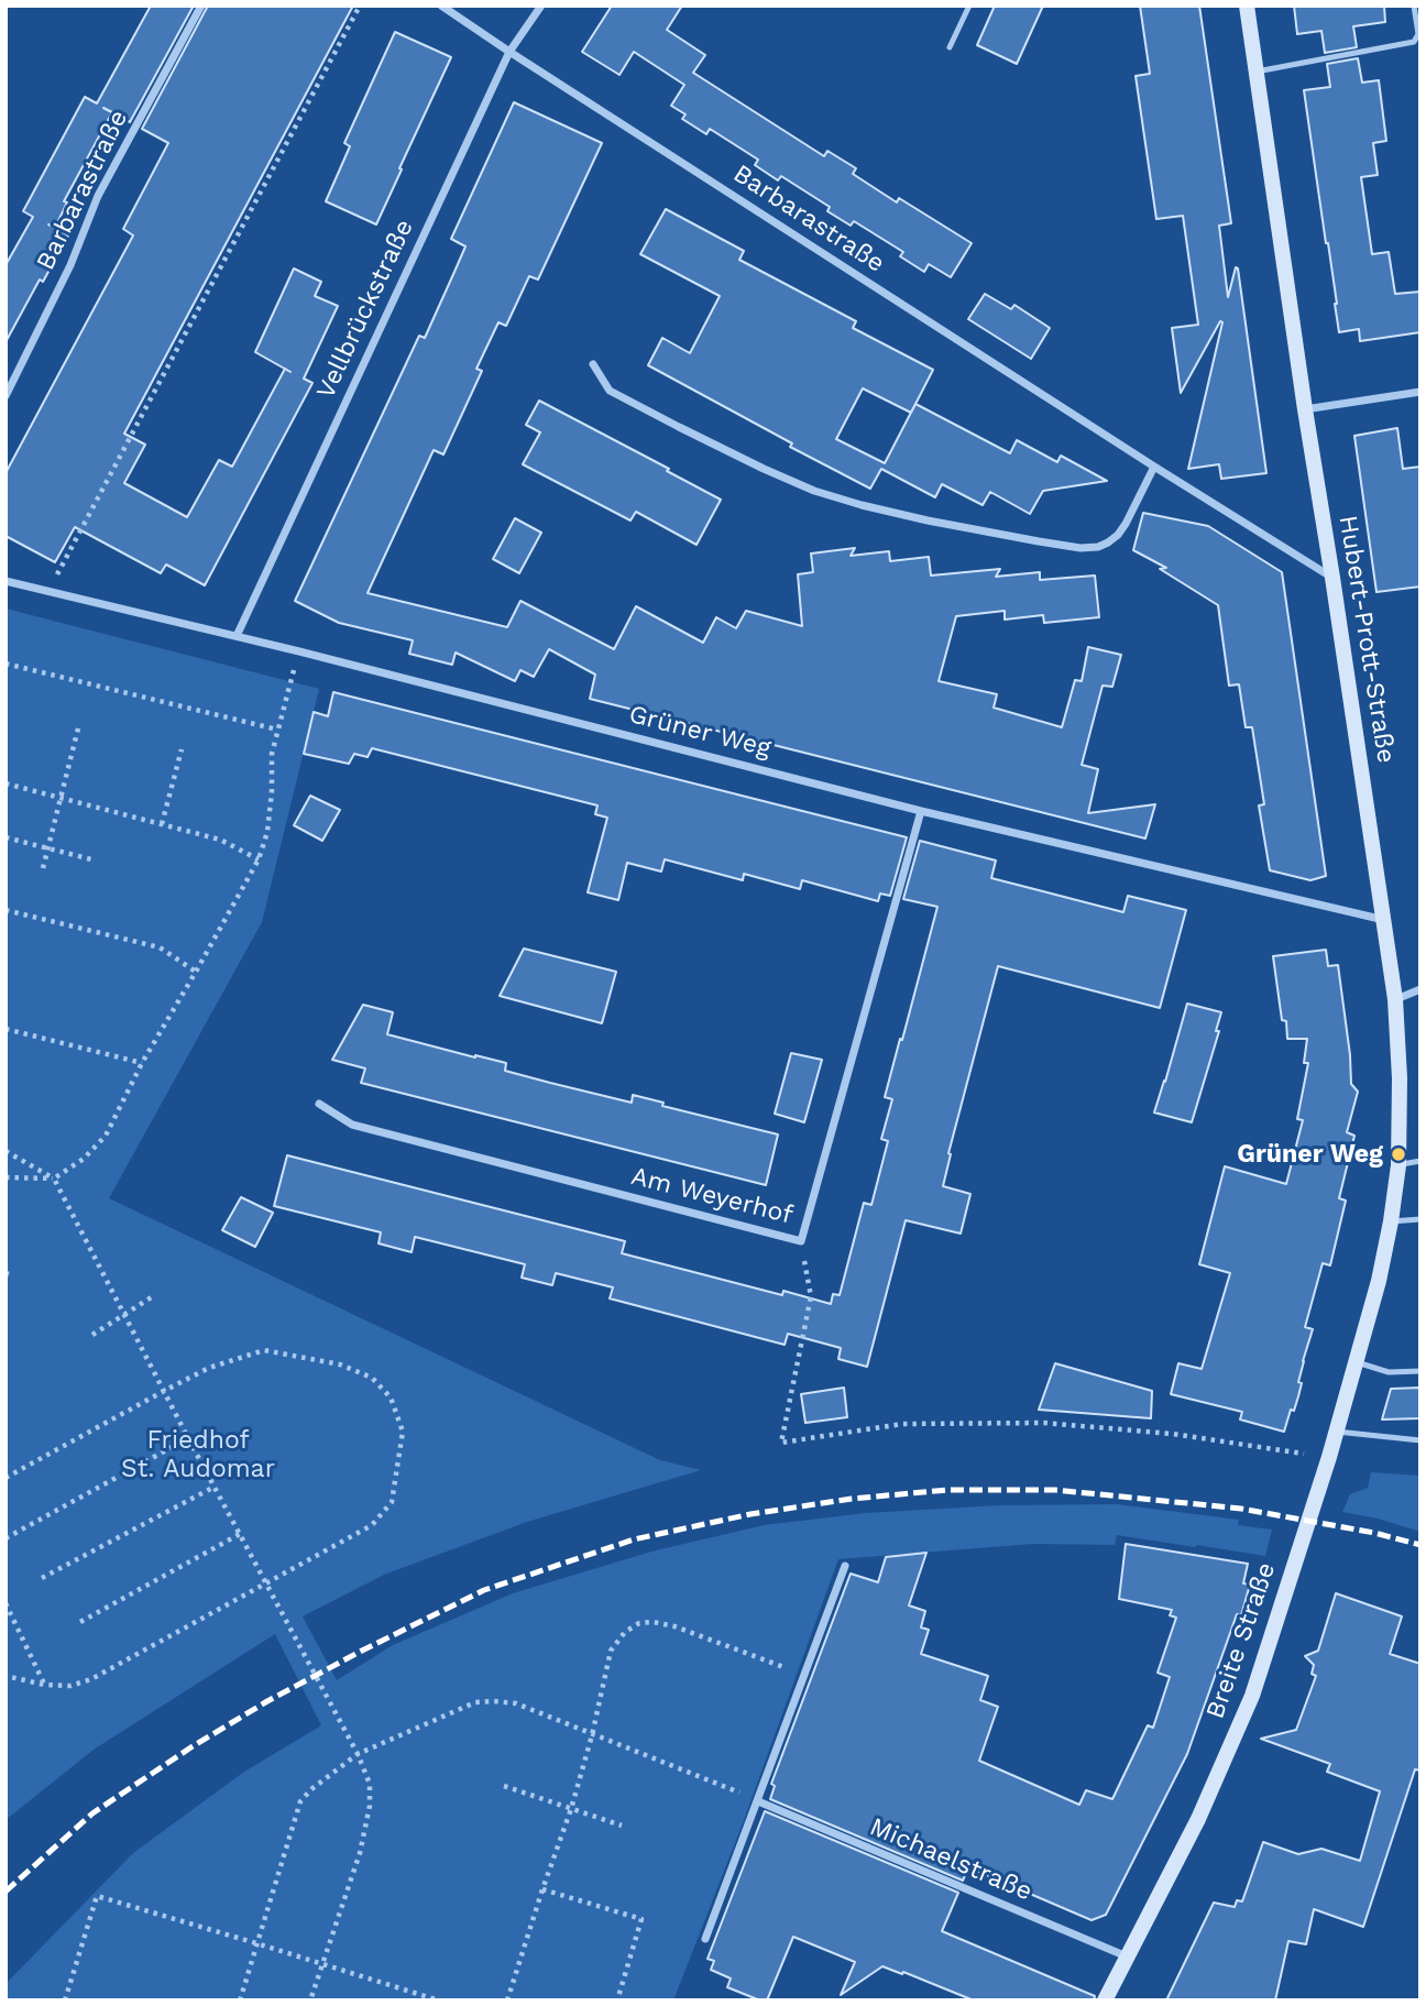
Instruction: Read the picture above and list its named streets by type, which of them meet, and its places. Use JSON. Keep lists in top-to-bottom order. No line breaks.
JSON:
{"streets":{"street":["Barbarastraße","Vellbrückstraße","Hubert-Prott-Straße","Grüner Weg","Am Weyerhof","Breite Straße","Michaelstraße"]},"crossings":[["Barbarastraße","Vellbrückstraße"],["Barbarastraße","Hubert-Prott-Straße"],["Vellbrückstraße","Grüner Weg"],["Hubert-Prott-Straße","Grüner Weg"],["Hubert-Prott-Straße","Breite Straße"],["Grüner Weg","Am Weyerhof"],["Breite Straße","Michaelstraße"]],"parks":["Friedhof St. Audomar"],"places":["Grüner Weg"]}
